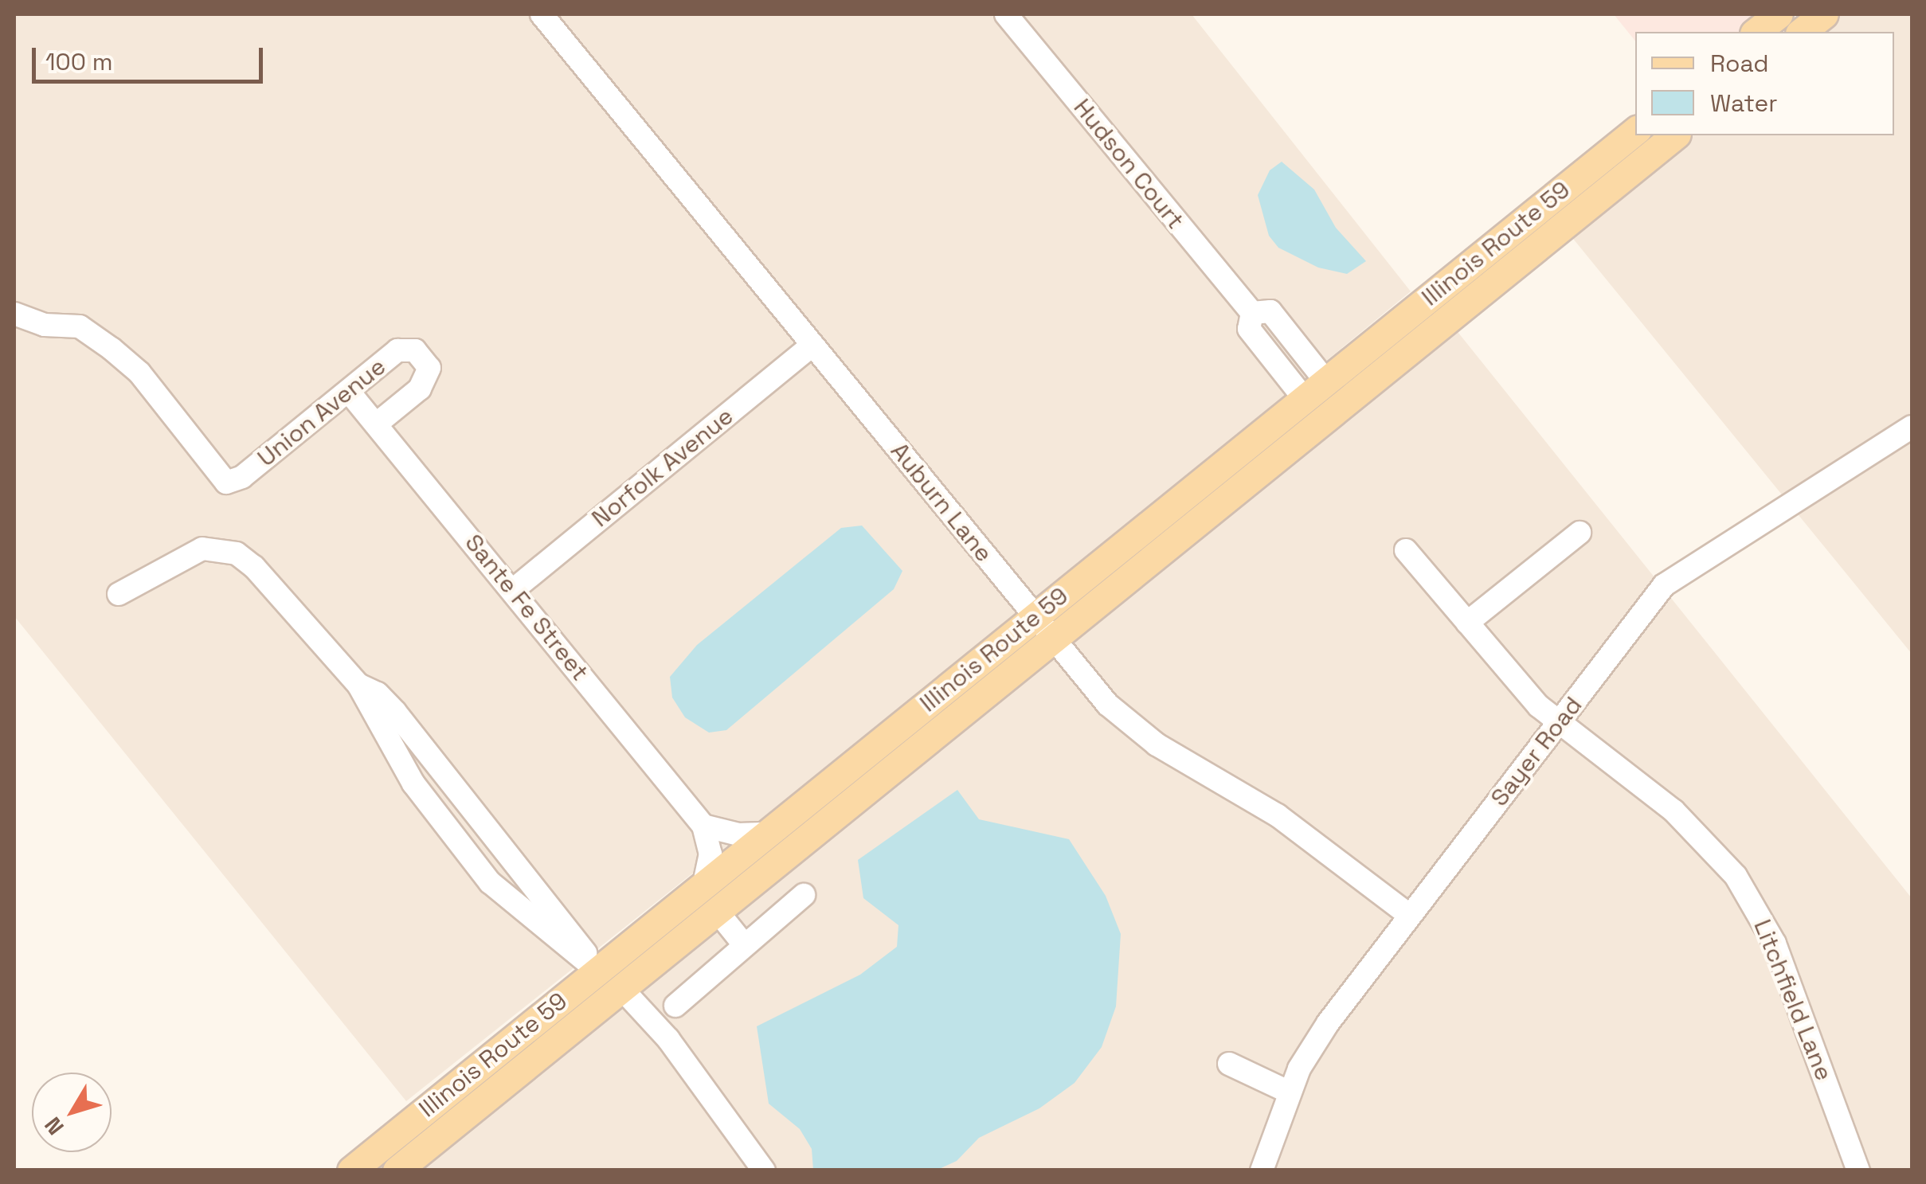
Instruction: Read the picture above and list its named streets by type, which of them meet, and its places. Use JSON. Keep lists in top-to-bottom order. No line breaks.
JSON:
{"streets":{"main road":["Illinois Route 59"],"street":["Hudson Court","Union Avenue","Norfolk Avenue","Auburn Lane","Sante Fe Street","Sayer Road","Litchfield Lane"]},"crossings":[["Hudson Court","Illinois Route 59"],["Illinois Route 59","Auburn Lane"],["Union Avenue","Sante Fe Street"],["Norfolk Avenue","Auburn Lane"],["Norfolk Avenue","Sante Fe Street"],["Auburn Lane","Sayer Road"],["Sayer Road","Litchfield Lane"]],"legend":["Road","Water"],"scale_bar":"100 m","north":"bottom left"}
